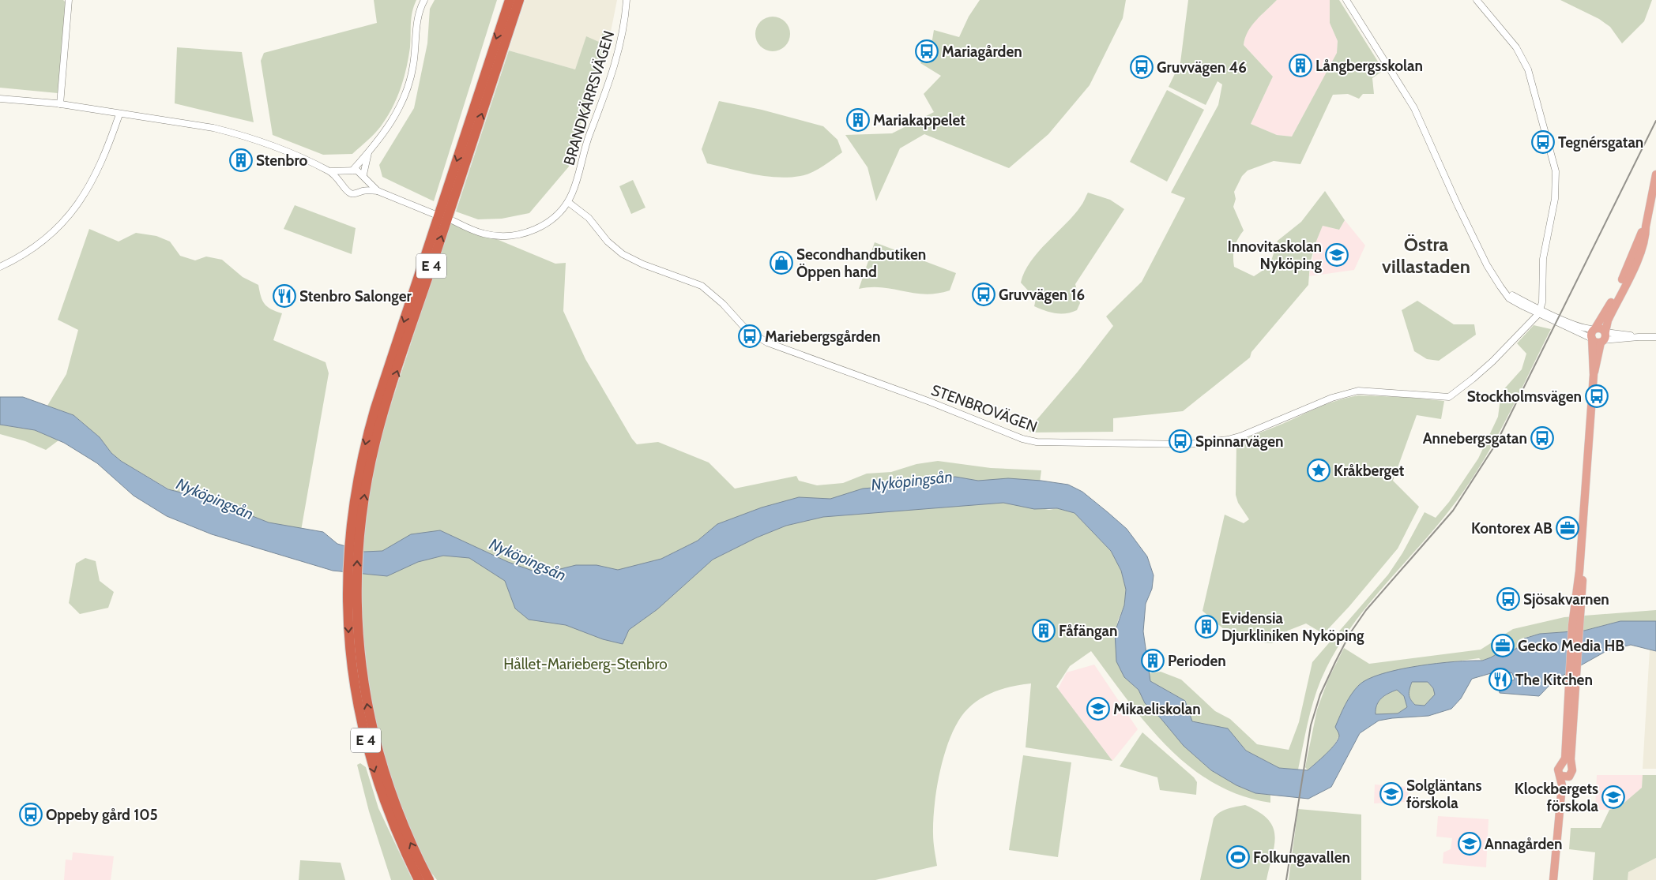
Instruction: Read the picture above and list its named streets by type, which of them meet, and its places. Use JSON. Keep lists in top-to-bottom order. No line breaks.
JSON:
{"streets":{"highway":["E 4"],"street":["BRANDKÄRRSVÄGEN","STENBROVÄGEN"]},"crossings":[["BRANDKÄRRSVÄGEN","STENBROVÄGEN"]],"districts":["Östra villastaden"],"water":["Nyköpingsån"],"parks":["Hållet-Marieberg-Stenbro"],"places":{"bus stop":["Mariagården","Gruvvägen 46","Tegnérsgatan","Gruvvägen 16","Mariebergsgården","Stockholmsvägen","Annebergsgatan","Spinnarvägen","Sjösakvarnen","Oppeby gård 105"],"building":["Långbergsskolan","Mariakappelet","Stenbro","Evidensia Djurkliniken Nyköping","Fåfängan","Perioden"],"school or university":["Innovitaskolan Nyköping","Mikaeliskolan","Solgläntans förskola","Klockbergets förskola","Annagården"],"shop":["Secondhandbutiken Öppen hand"],"restaurant":["Stenbro Salonger","The Kitchen"],"place":["Kråkberget"],"office":["Kontorex AB","Gecko Media HB"],"sports":["Folkungavallen"]}}
